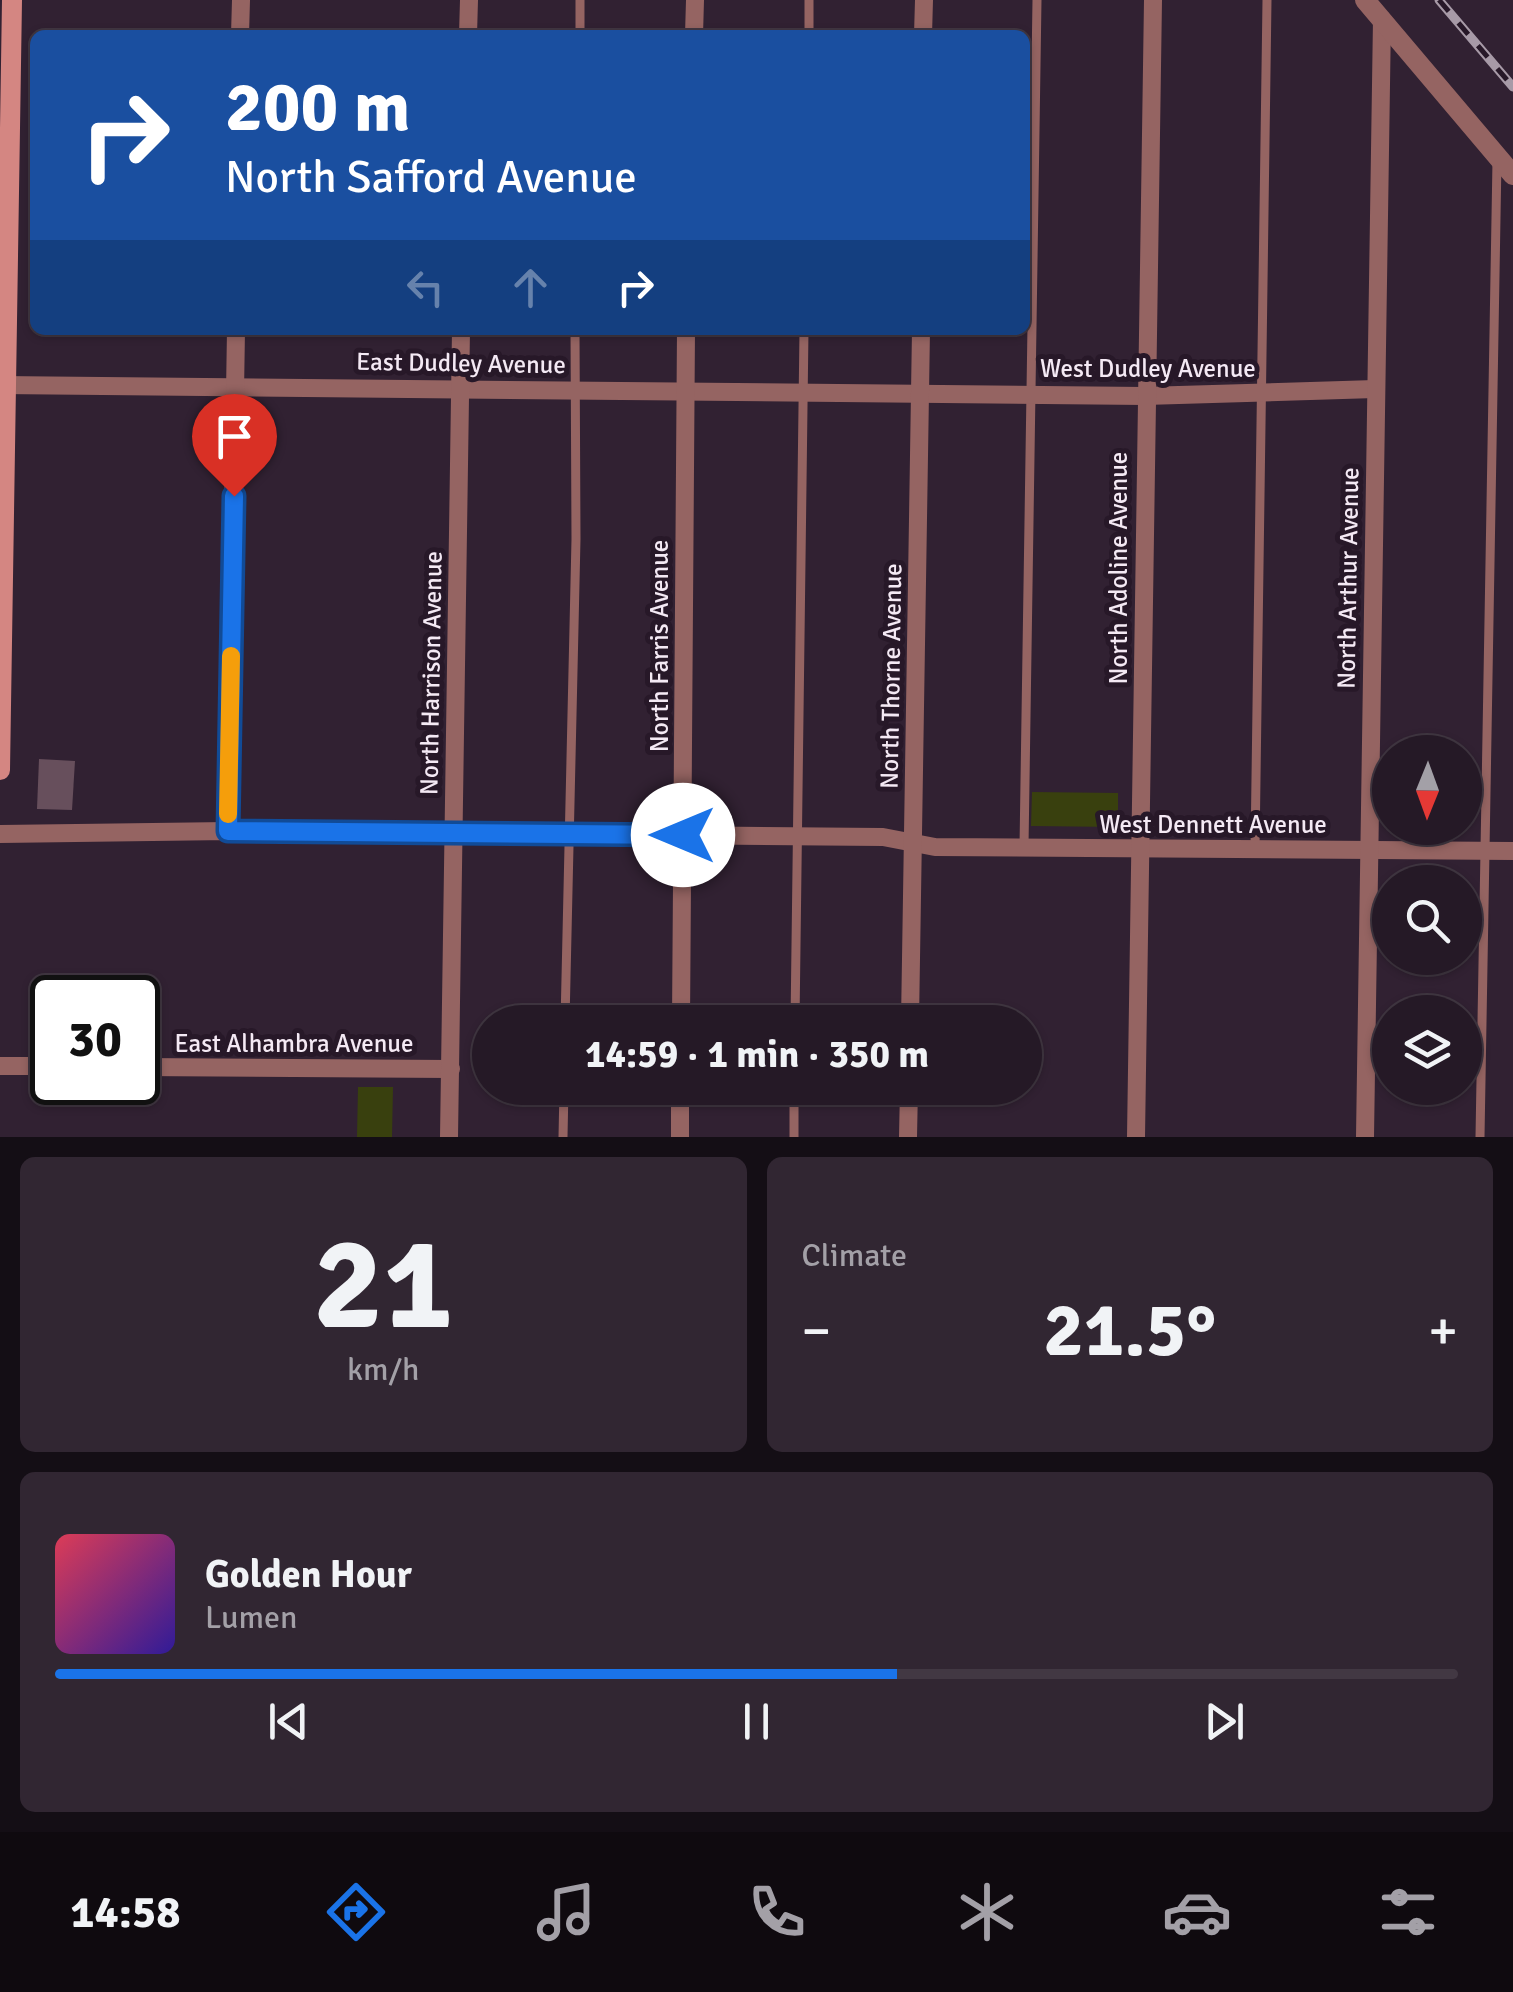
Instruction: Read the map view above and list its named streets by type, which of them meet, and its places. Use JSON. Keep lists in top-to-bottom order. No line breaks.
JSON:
{"streets":{"street":["East Dudley Avenue","West Dudley Avenue","North Adoline Avenue","North Arthur Avenue","North Farris Avenue","North Harrison Avenue","North Thorne Avenue","West Dennett Avenue","East Alhambra Avenue"]},"crossings":[["East Dudley Avenue","West Dudley Avenue"],["East Dudley Avenue","North Farris Avenue"],["East Dudley Avenue","North Harrison Avenue"],["East Dudley Avenue","North Thorne Avenue"],["West Dudley Avenue","North Adoline Avenue"],["West Dudley Avenue","North Arthur Avenue"],["West Dudley Avenue","North Thorne Avenue"],["North Adoline Avenue","West Dennett Avenue"],["North Arthur Avenue","West Dennett Avenue"],["North Farris Avenue","West Dennett Avenue"],["North Harrison Avenue","West Dennett Avenue"],["North Harrison Avenue","East Alhambra Avenue"],["North Thorne Avenue","West Dennett Avenue"]],"north":"bottom","page":{"turn":["200 m","North Safford Avenue"],"limit":"30","trip":"14:59 · 1 min · 350 m","tile":[["21","km/h"],"Climate"],"heat":["−","21.5°","+"],"song":["Golden Hour","Lumen"],"tabs":"14:58"}}
